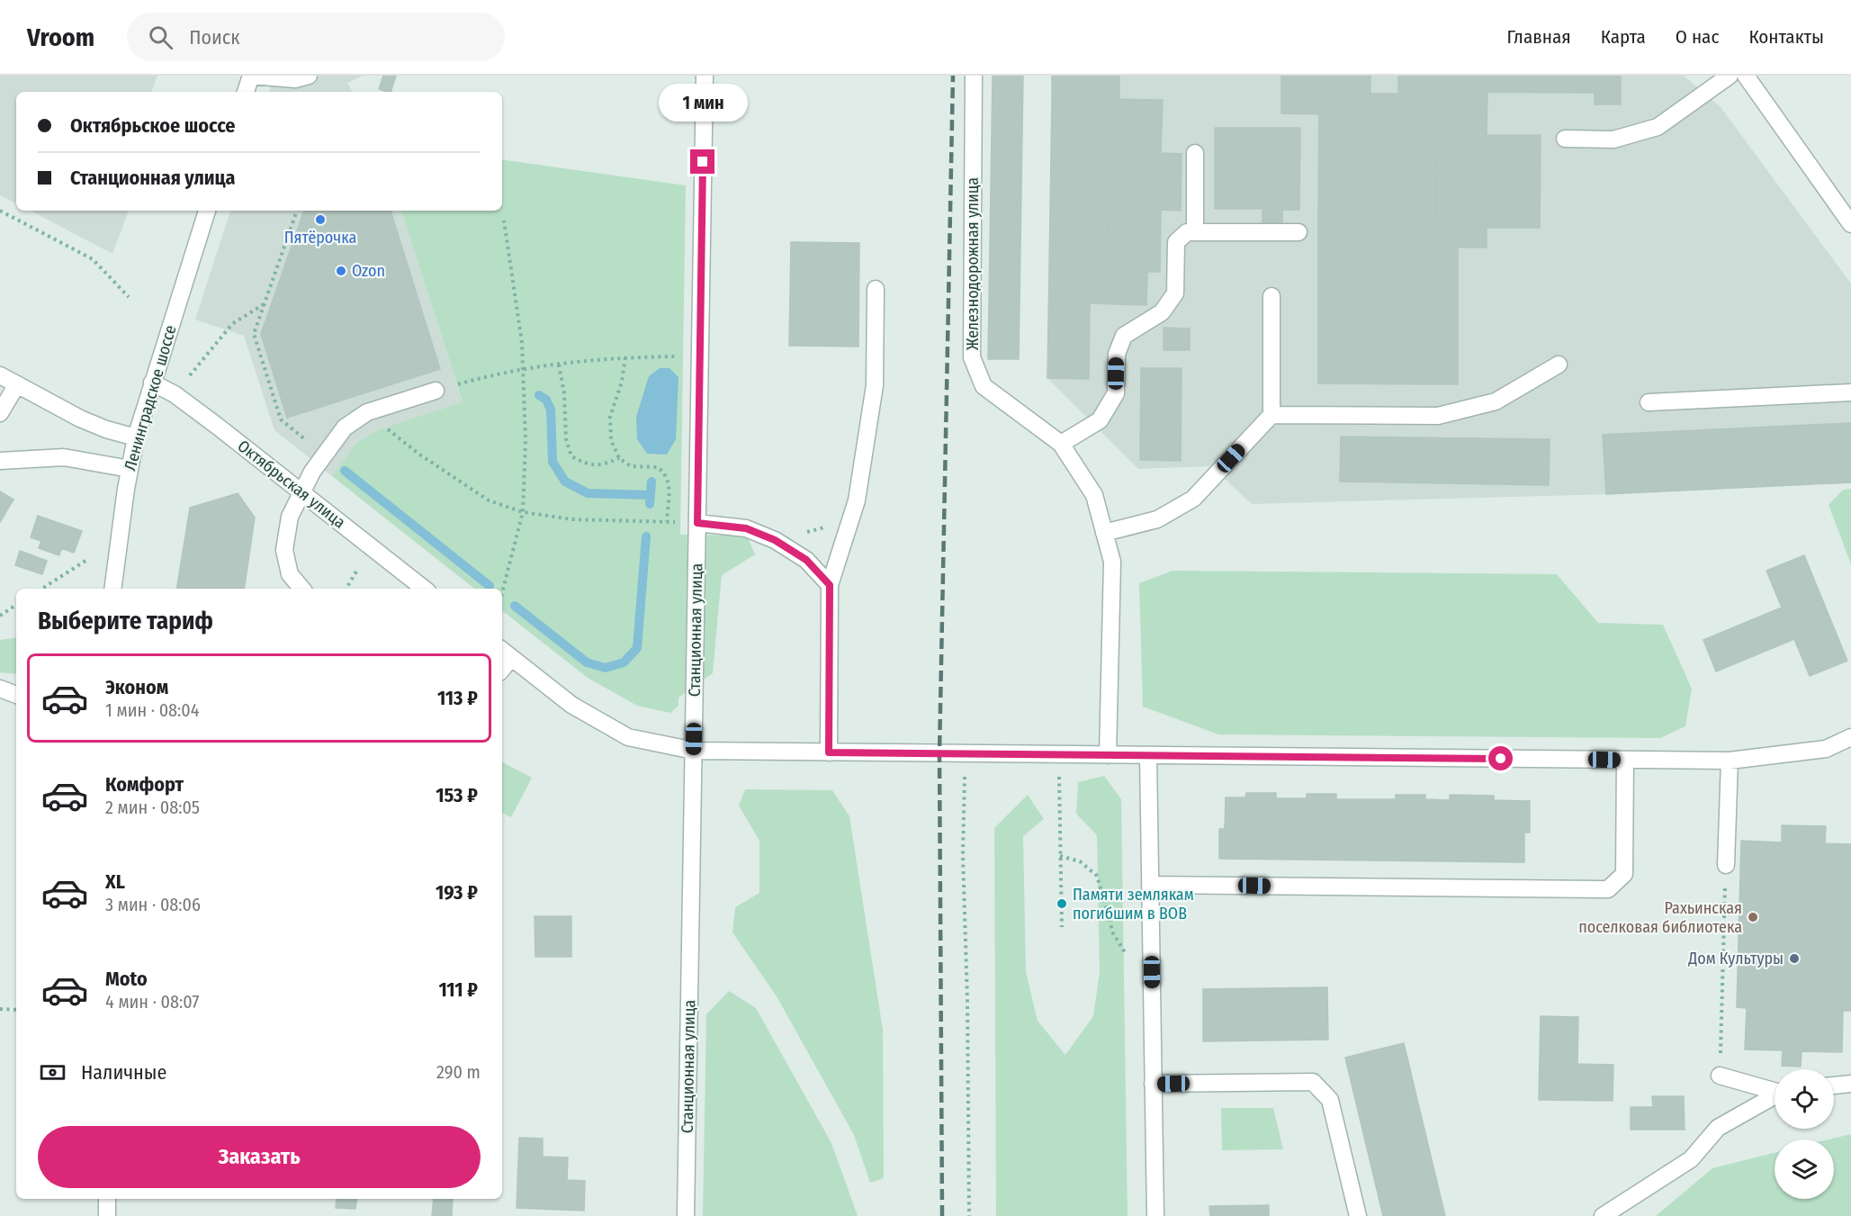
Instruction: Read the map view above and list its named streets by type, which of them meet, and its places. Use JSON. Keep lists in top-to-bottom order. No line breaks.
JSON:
{"streets":{"street":["Железнодорожная улица","Ленинградское шоссе","Октябрьская улица","Станционная улица"]},"crossings":[["Ленинградское шоссе","Октябрьская улица"]],"places":["Пятёрочка","Ozon","Памяти землякам погибшим в ВОВ","Рахьинская поселковая библиотека","Дом Культуры"],"page":{"header":"Vroom","search":"Поиск","nav":["Главная","Карта","О нас","Контакты"],"bubble":"1 мин","banner":["Октябрьское шоссе","Станционная улица"],"heading":"Выберите тариф","list":[{"name":"Эконом","note":"1 мин · 08:04","value":"113 ₽"},{"name":"Комфорт","note":"2 мин · 08:05","value":"153 ₽"},{"name":"XL","note":"3 мин · 08:06","value":"193 ₽"},{"name":"Moto","note":"4 мин · 08:07","value":"111 ₽"}],"pay":["Наличные","290 m"],"buttons":"Заказать"}}
